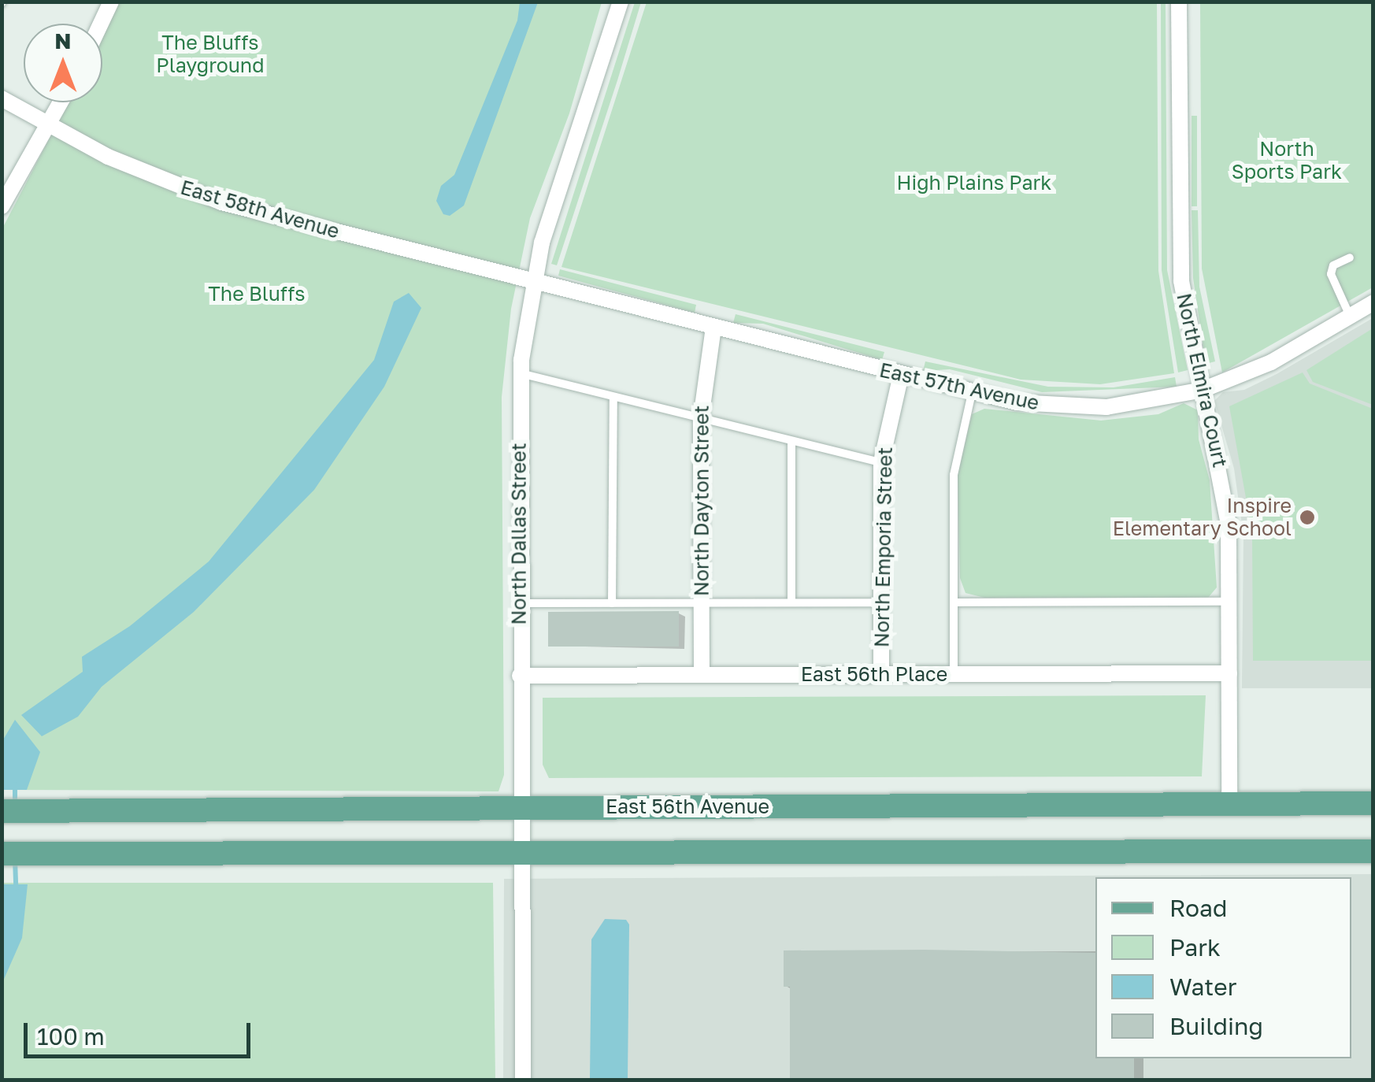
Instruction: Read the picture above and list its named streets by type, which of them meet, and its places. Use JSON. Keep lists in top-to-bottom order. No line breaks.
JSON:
{"streets":{"main road":["East 56th Avenue"],"street":["East 58th Avenue","North Elmira Court","East 57th Avenue","North Dayton Street","North Dallas Street","North Emporia Street","East 56th Place"]},"crossings":[["East 58th Avenue","East 57th Avenue"],["East 58th Avenue","North Dallas Street"],["North Elmira Court","East 57th Avenue"],["North Elmira Court","East 56th Place"],["North Elmira Court","East 56th Avenue"],["East 57th Avenue","North Dayton Street"],["East 57th Avenue","North Dallas Street"],["East 57th Avenue","North Emporia Street"],["North Dayton Street","East 56th Place"],["North Dallas Street","East 56th Place"],["North Dallas Street","East 56th Avenue"],["North Emporia Street","East 56th Place"]],"parks":["The Bluffs Playground","North Sports Park","High Plains Park","The Bluffs"],"places":["Inspire Elementary School"],"legend":["Road","Park","Water","Building"],"scale_bar":"100 m","north":"top"}
